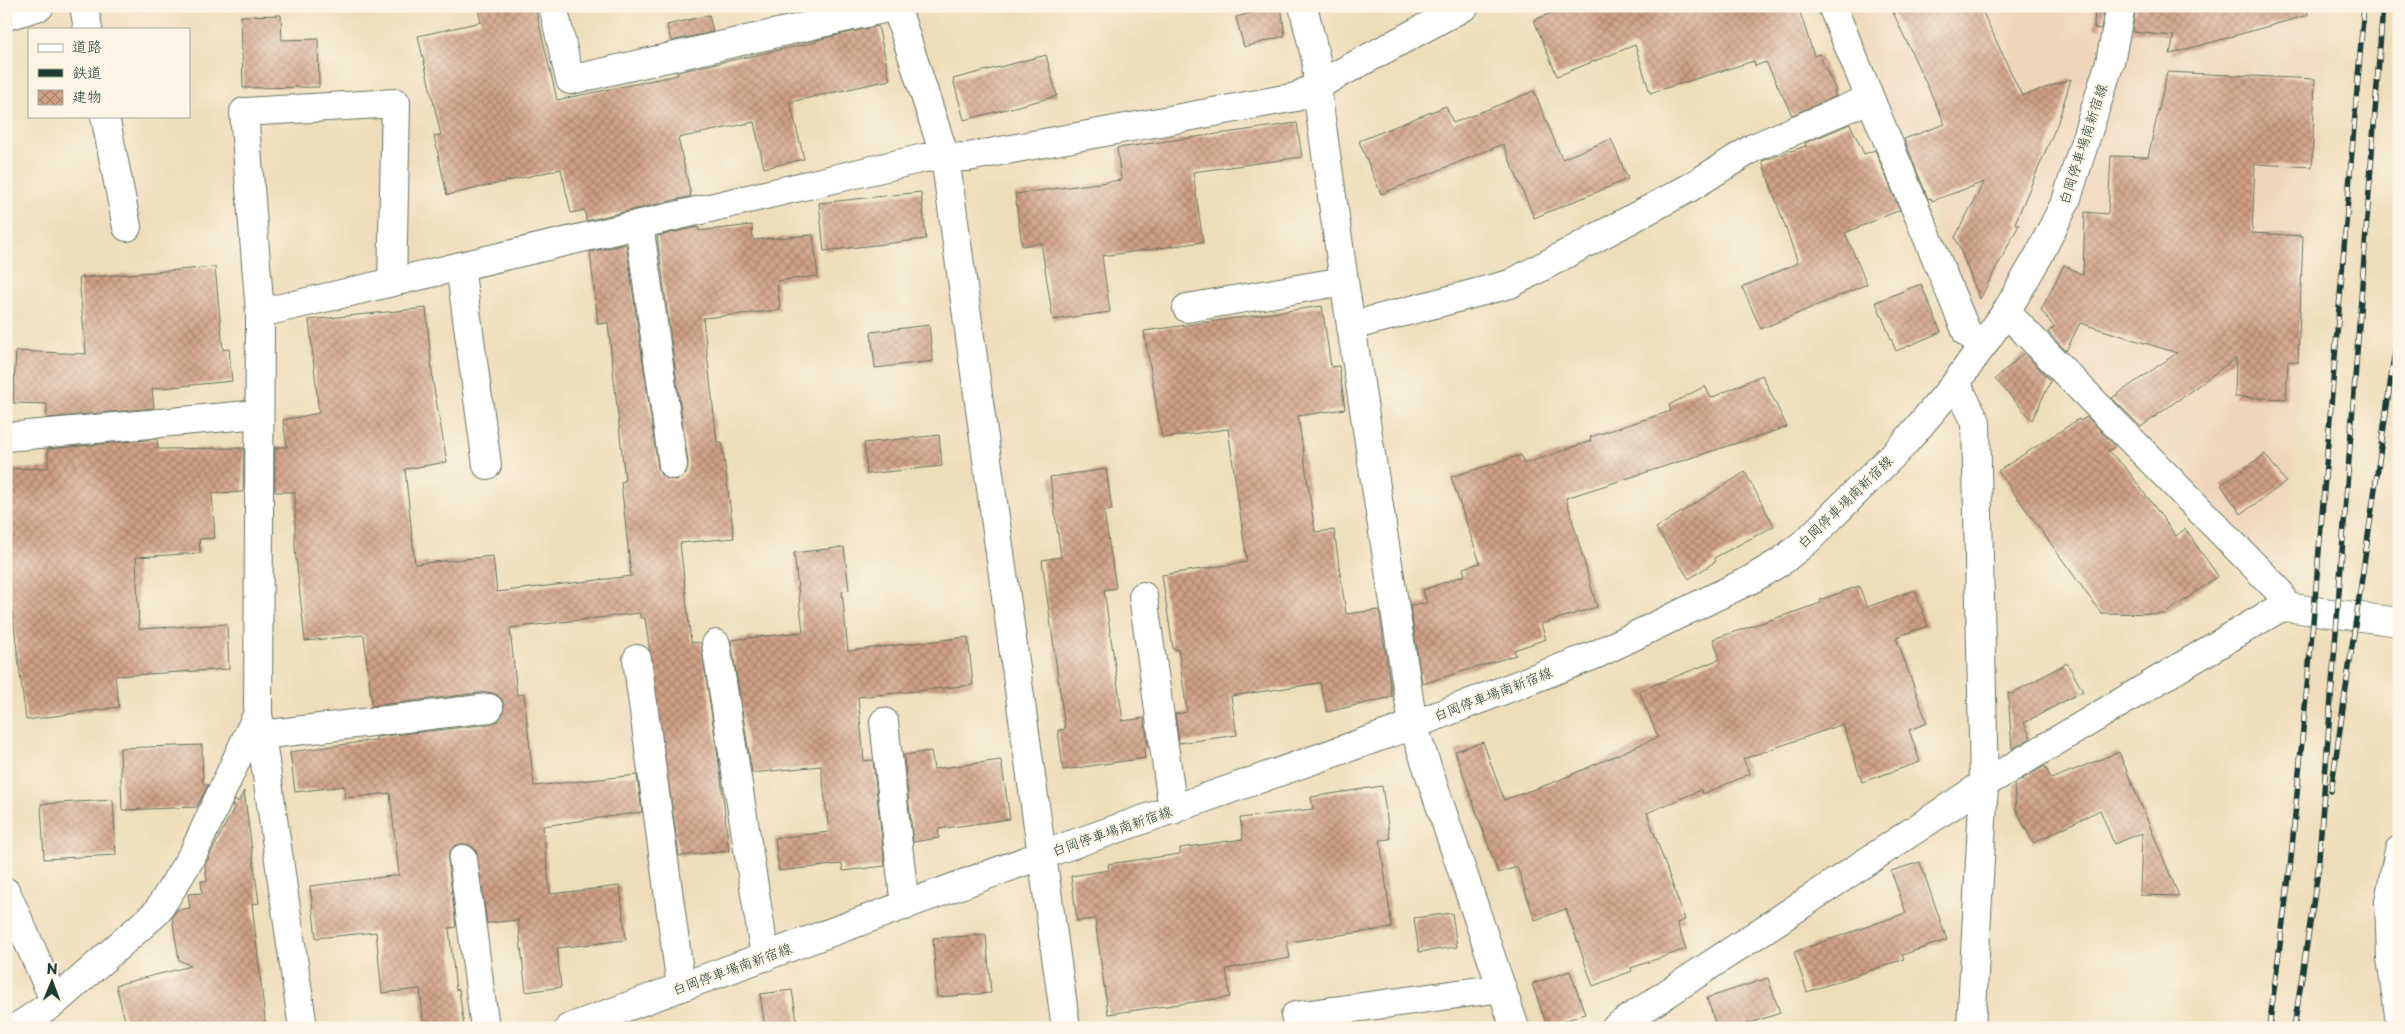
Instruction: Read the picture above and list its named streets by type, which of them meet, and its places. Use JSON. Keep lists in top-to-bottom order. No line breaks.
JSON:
{"streets":{"street":["白岡停車場南新宿線"]},"legend":["道路","鉄道","建物"],"north":"top"}
